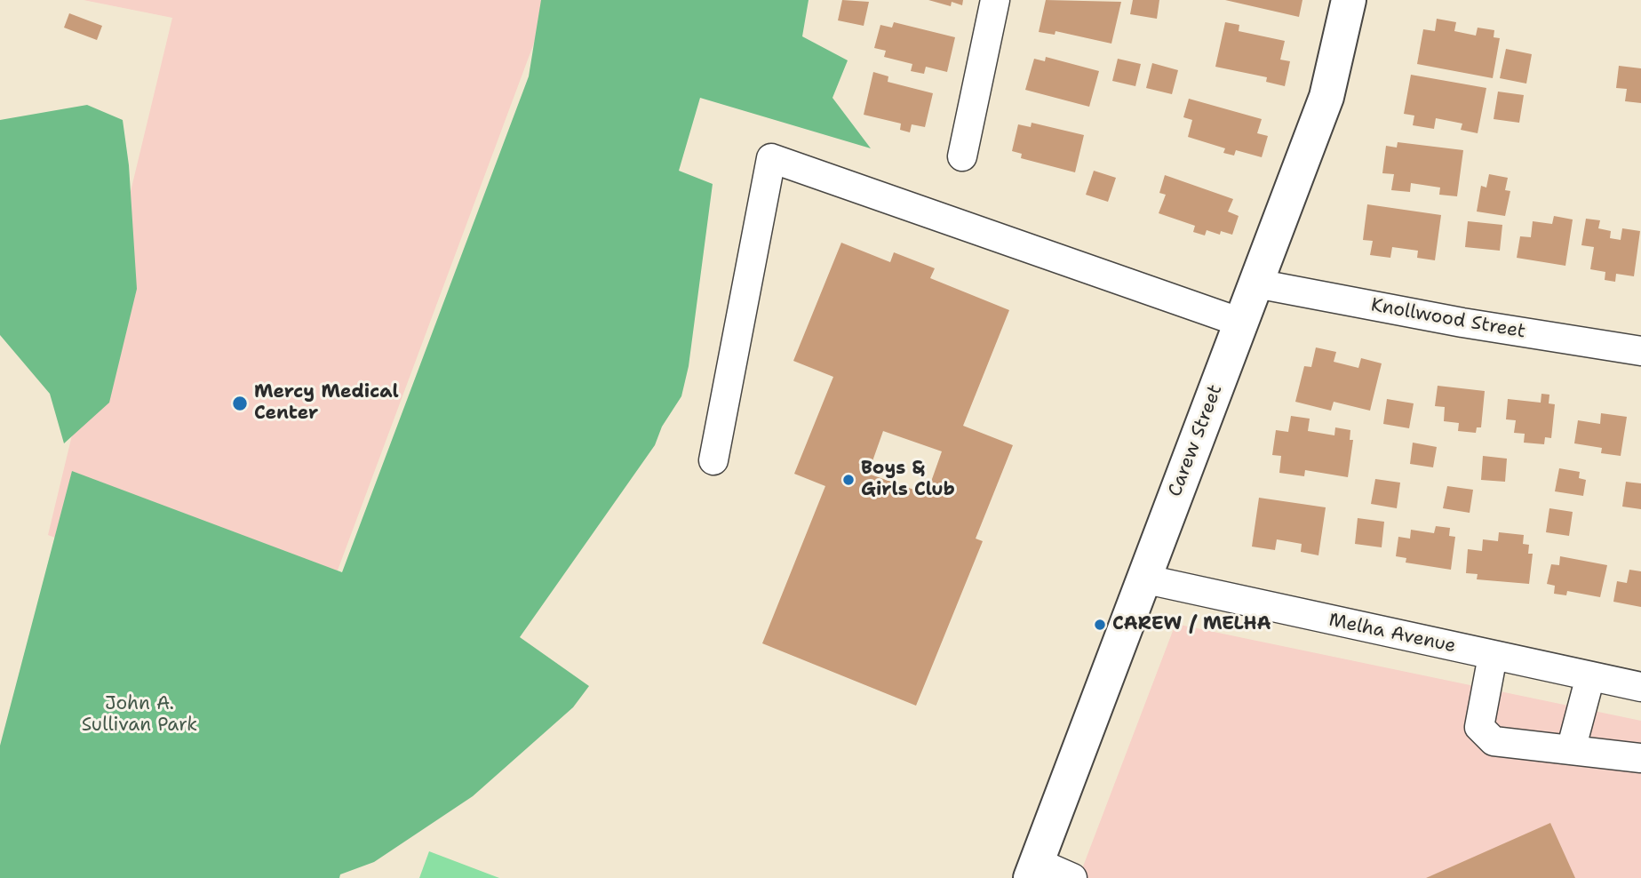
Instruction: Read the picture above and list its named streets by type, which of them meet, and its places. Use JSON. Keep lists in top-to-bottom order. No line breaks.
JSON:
{"streets":{"main road":["Carew Street"],"street":["Knollwood Street","Melha Avenue"]},"crossings":[["Knollwood Street","Carew Street"],["Carew Street","Melha Avenue"]],"parks":["John A. Sullivan Park"],"places":["Mercy Medical Center","Boys & Girls Club","CAREW / MELHA"]}
